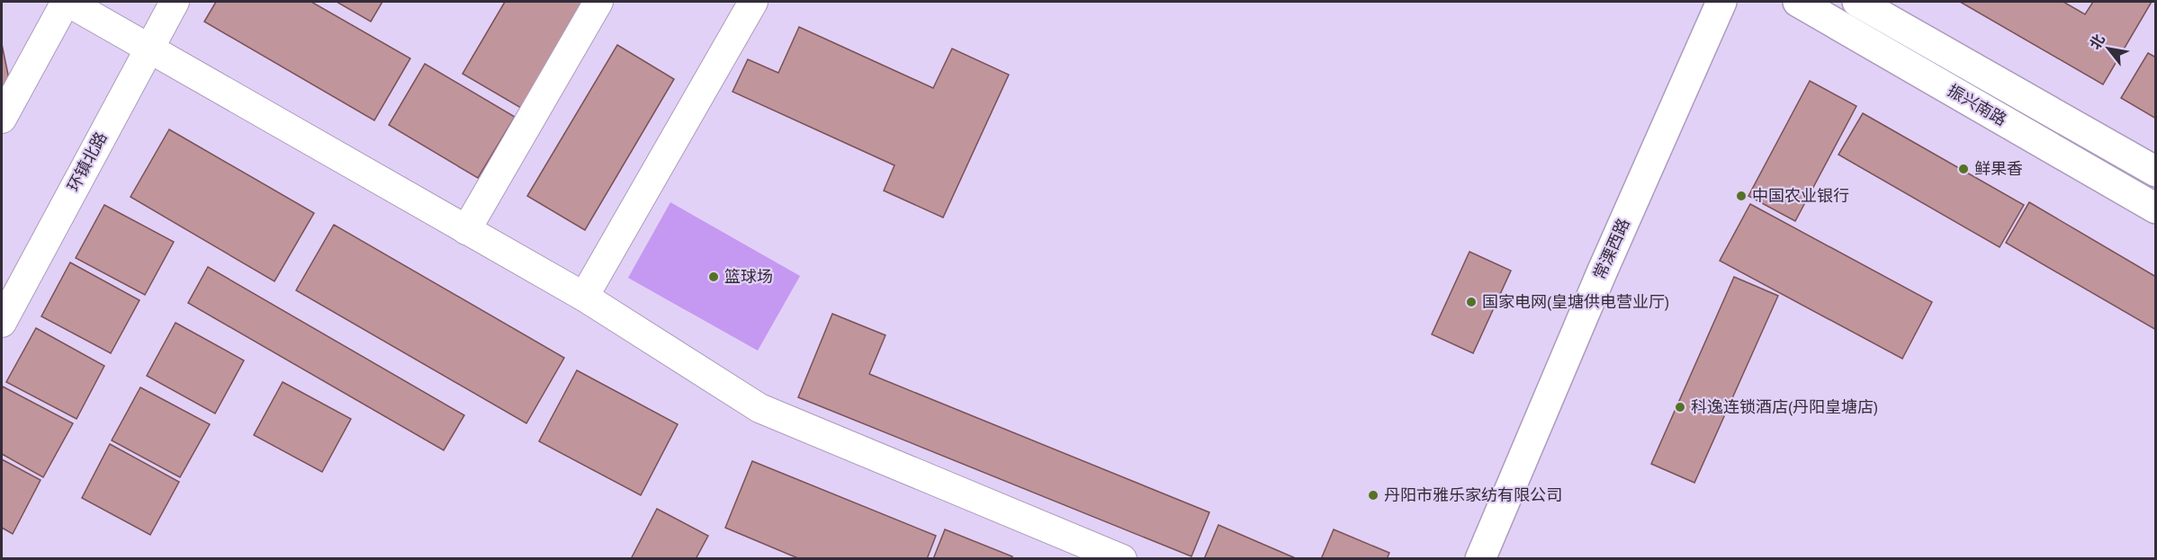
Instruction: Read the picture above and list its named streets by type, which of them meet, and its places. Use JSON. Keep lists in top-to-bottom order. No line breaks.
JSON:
{"streets":{"main road":["振兴南路","常溧西路"],"street":["环镇北路"]},"places":["鲜果香","中国农业银行","篮球场","国家电网(皇塘供电营业厅)","科逸连锁酒店(丹阳皇塘店)","丹阳市雅乐家纺有限公司"],"north":"top left"}
